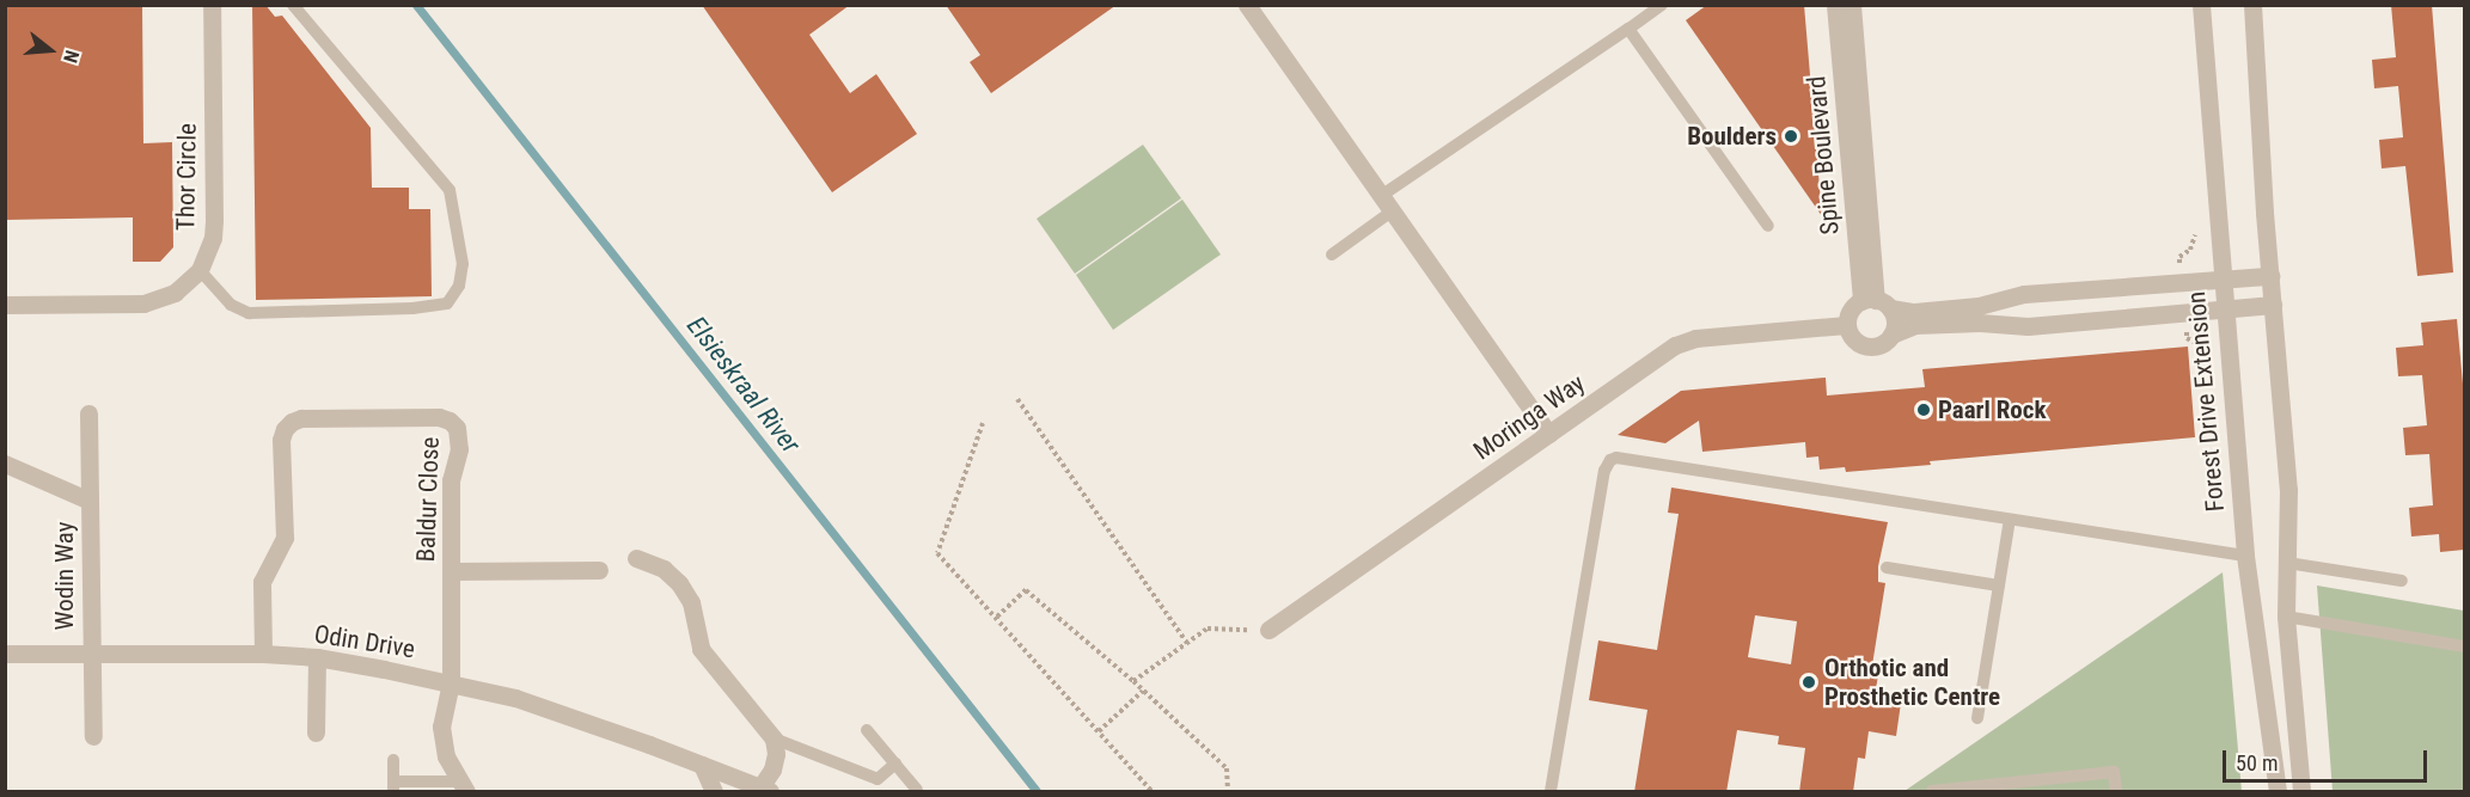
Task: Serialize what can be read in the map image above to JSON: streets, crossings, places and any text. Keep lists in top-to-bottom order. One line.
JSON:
{"streets":{"street":["Spine Boulevard","Thor Circle","Forest Drive Extension","Moringa Way","Baldur Close","Wodin Way","Odin Drive"]},"crossings":[["Spine Boulevard","Moringa Way"],["Baldur Close","Odin Drive"],["Wodin Way","Odin Drive"]],"water":["Elsieskraal River"],"places":["Boulders","Paarl Rock","Orthotic and Prosthetic Centre"],"scale_bar":"50 m","north":"right"}
